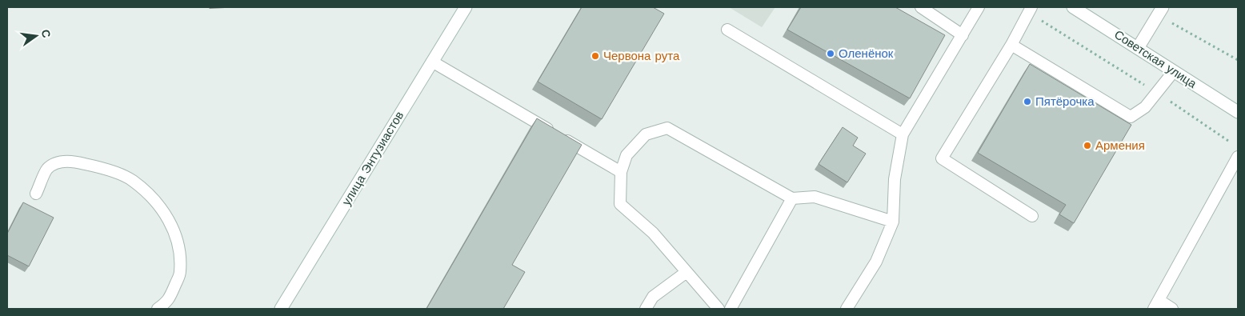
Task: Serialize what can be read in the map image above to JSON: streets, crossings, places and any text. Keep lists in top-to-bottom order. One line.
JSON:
{"streets":{"street":["Советская улица","улица Энтузиастов"]},"places":["Оленёнок","Червона рута","Пятёрочка","Армения"],"north":"right"}
